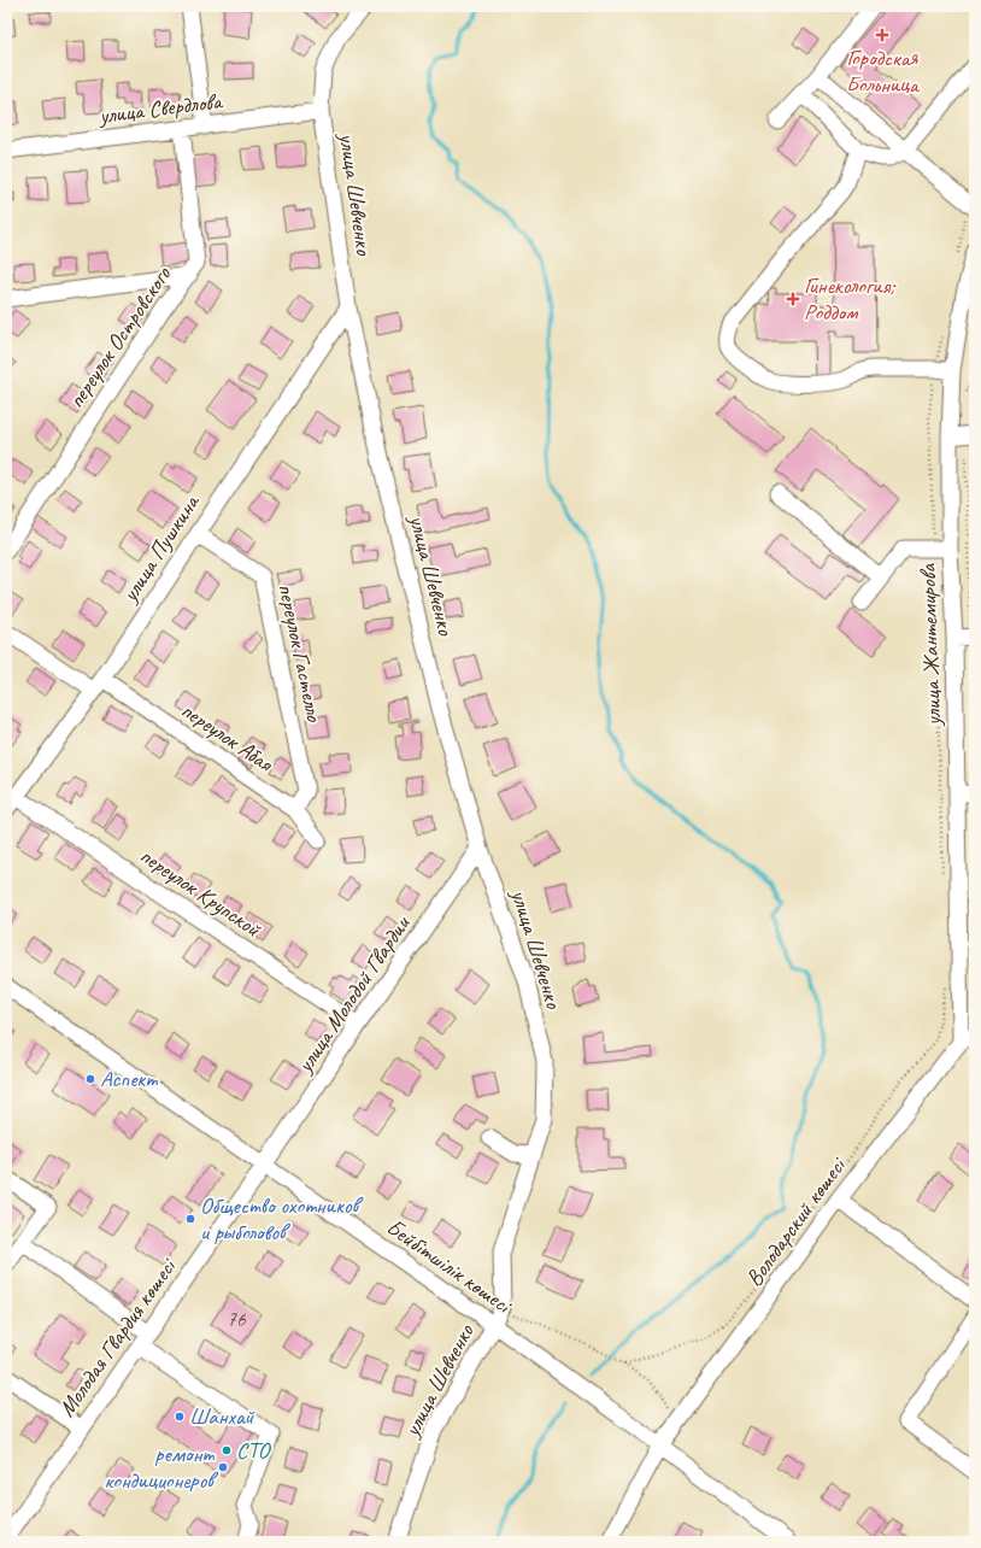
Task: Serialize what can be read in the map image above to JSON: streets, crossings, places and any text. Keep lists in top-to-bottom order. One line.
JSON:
{"streets":{"street":["улица Свердлова","улица Шевченко","переулок Островского","улица Пушкина","улица Жантемирова","переулок Гастелло","переулок Абая","переулок Крупской","улица Молодой Гвардии","Володарский көшесі","Бейбітшілік көшесі","Молодая Гвардия көшесі"]},"crossings":[["улица Свердлова","улица Шевченко"],["улица Свердлова","переулок Островского"],["улица Шевченко","улица Пушкина"],["улица Шевченко","улица Молодой Гвардии"],["улица Шевченко","Бейбітшілік көшесі"],["улица Пушкина","переулок Гастелло"],["улица Пушкина","переулок Абая"],["улица Пушкина","переулок Крупской"],["улица Жантемирова","Володарский көшесі"],["переулок Гастелло","переулок Абая"],["переулок Крупской","улица Молодой Гвардии"],["улица Молодой Гвардии","Бейбітшілік көшесі"],["улица Молодой Гвардии","Молодая Гвардия көшесі"],["Володарский көшесі","Бейбітшілік көшесі"],["Бейбітшілік көшесі","Молодая Гвардия көшесі"]],"places":{"health":["Городская Больница","Гинекология; Роддом"],"other":["Аспект","Общество охотников и рыболовов","Шанхай","СТО","ремонт кондиционеров"]},"house_numbers":["76"]}
